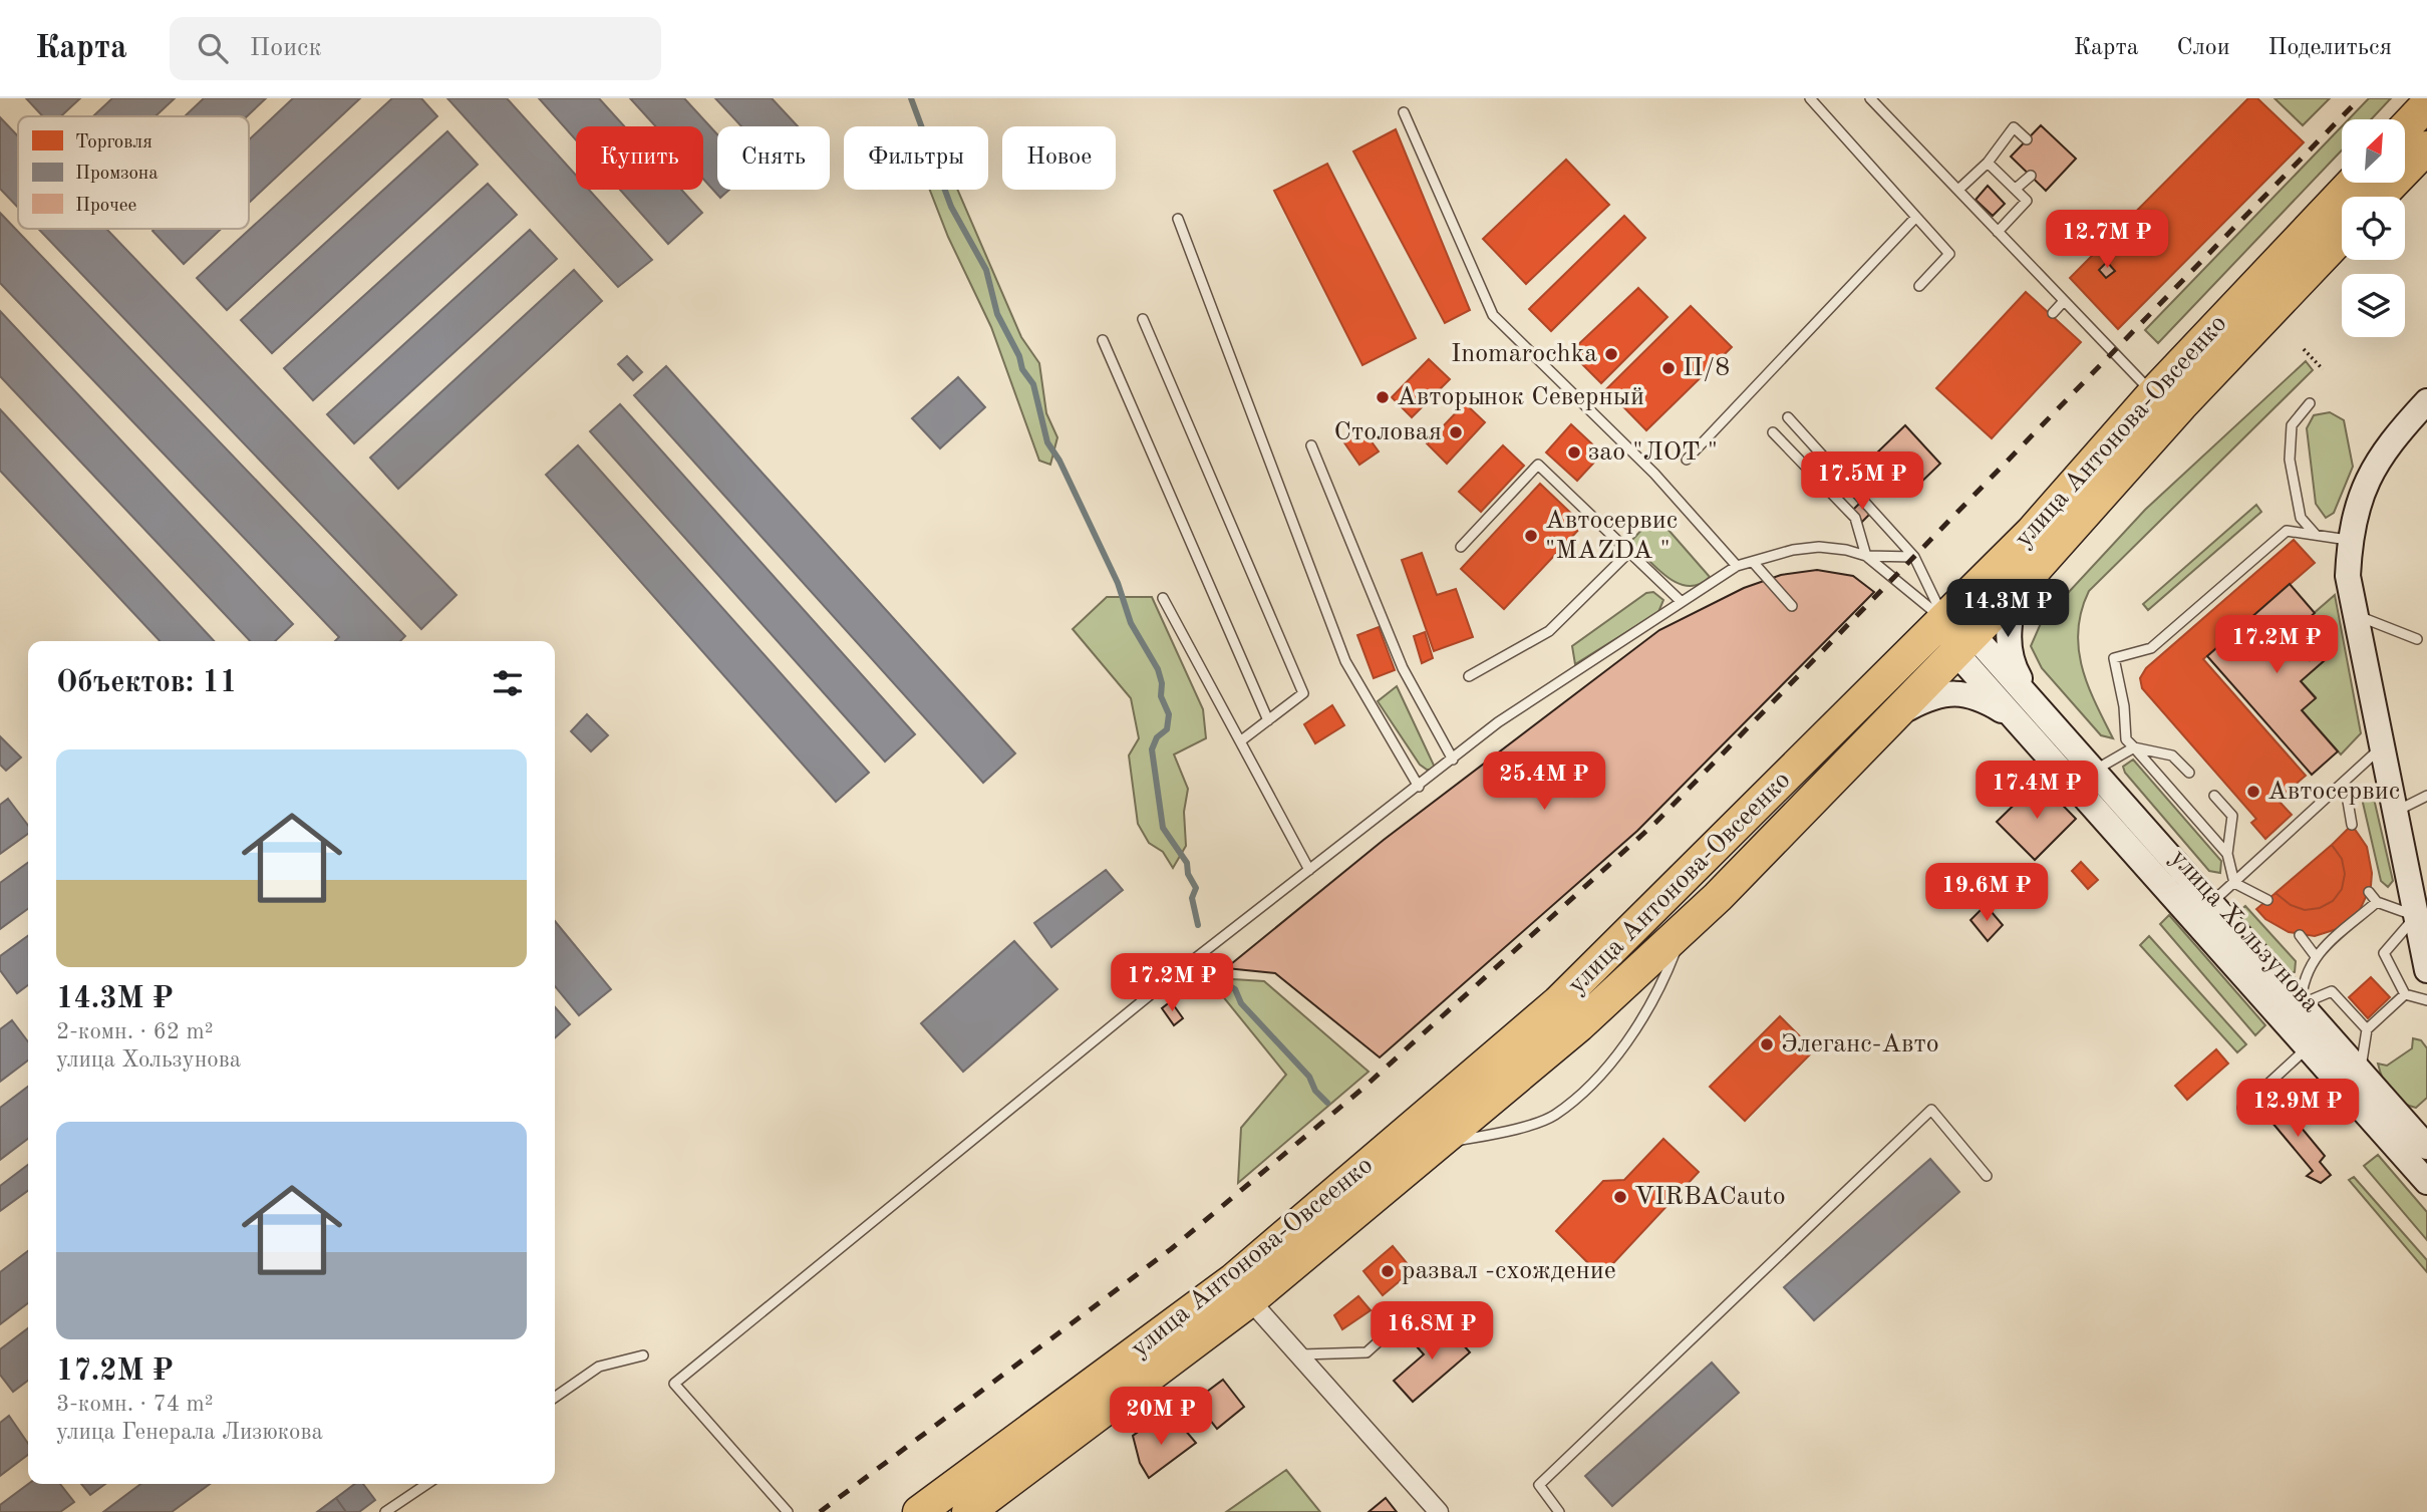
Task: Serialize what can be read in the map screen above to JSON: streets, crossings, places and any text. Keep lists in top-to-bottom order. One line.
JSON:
{"streets":{"highway":["улица Антонова-Овсеенко"],"main road":["улица Хользунова"]},"crossings":[["улица Антонова-Овсеенко","улица Хользунова"]],"places":["Inomarochka","П/8","Авторынок Северный","Столовая","зао \"ЛОТ \"","Автосервис \"MAZDA \"","Автосервис","Элеганс-Авто","VIRBACauto","развал -схождение"],"legend":["Торговля","Промзона","Прочее"],"north":"top right","page":{"header":"Карта","search":"Поиск","nav":["Карта","Слои","Поделиться"],"chip":["Купить","Снять","Фильтры","Новое"],"price":["12.7M ₽","17.5M ₽","14.3M ₽","17.2M ₽","25.4M ₽","17.4M ₽","19.6M ₽","17.2M ₽","12.9M ₽","16.8M ₽","20M ₽"],"heading":"Объектов: 11","list":[{"name":"14.3M ₽","note":"2-комн. · 62 m² · улица Хользунова"},{"name":"17.2M ₽","note":"3-комн. · 74 m² · улица Генерала Лизюкова"}]}}
